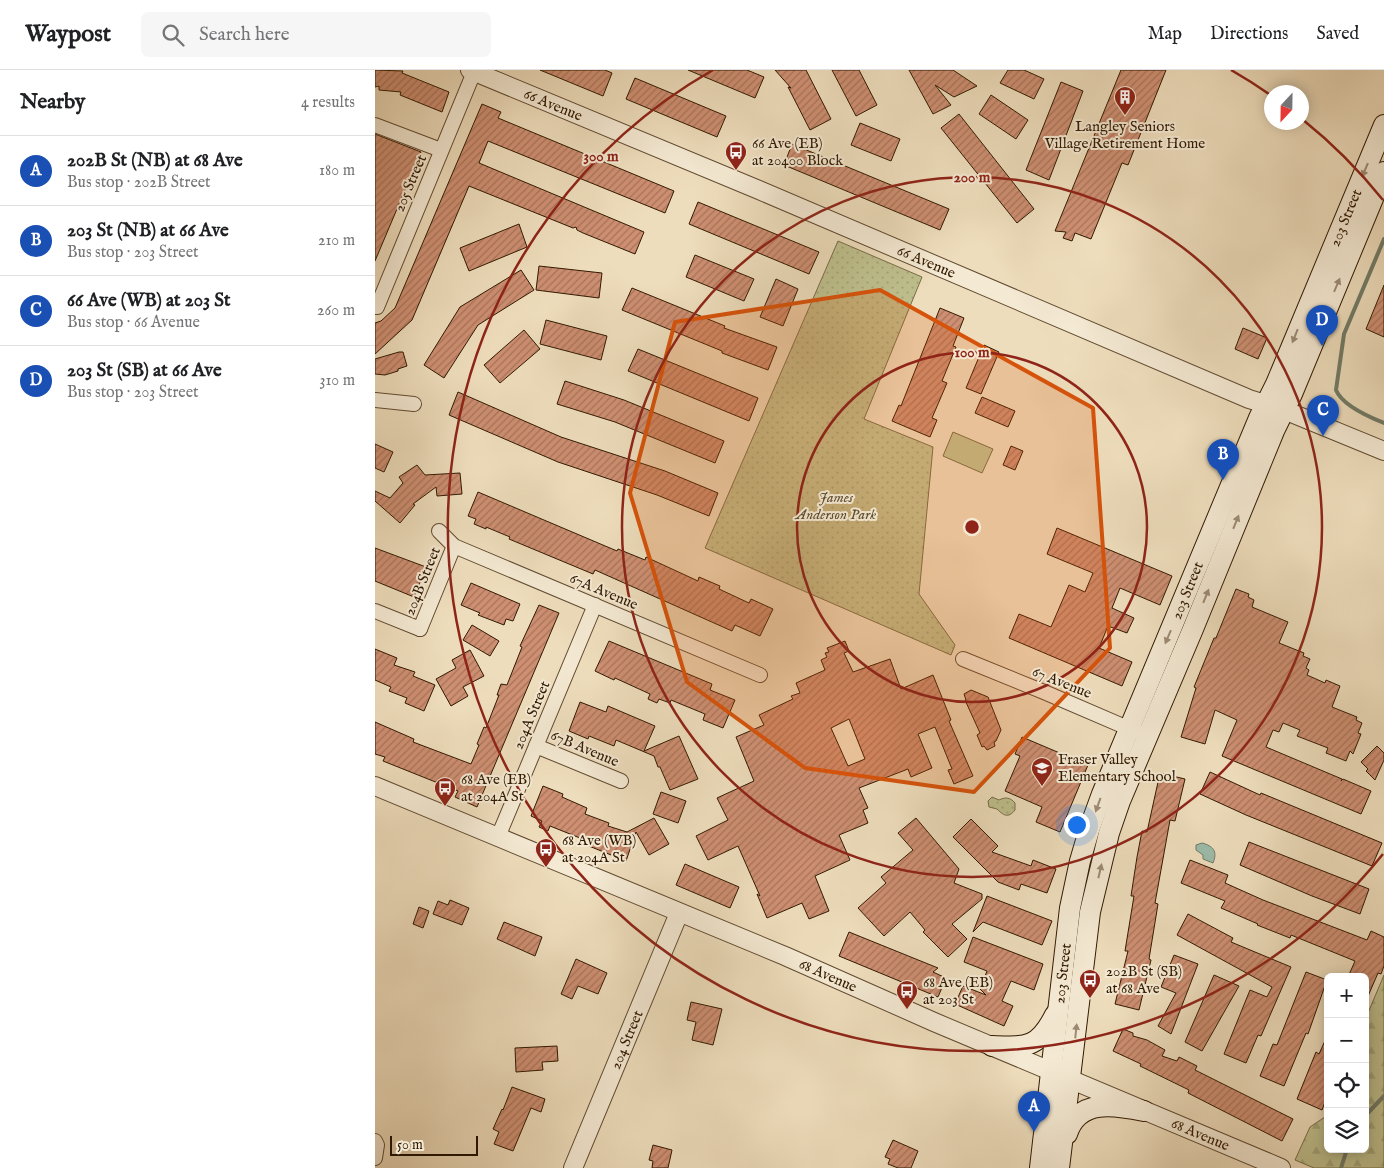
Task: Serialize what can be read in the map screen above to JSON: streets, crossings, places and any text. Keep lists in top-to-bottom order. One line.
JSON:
{"streets":{"main road":["203 Street"],"street":["66 Avenue","205 Street","204B Street","67A Avenue","67 Avenue","204A Street","67B Avenue","68 Avenue","204 Street"]},"crossings":[["66 Avenue","205 Street"],["66 Avenue","203 Street"],["203 Street","67 Avenue"],["203 Street","68 Avenue"],["204B Street","67A Avenue"],["67A Avenue","204A Street"],["204A Street","67B Avenue"],["204A Street","68 Avenue"],["68 Avenue","204 Street"]],"parks":["James Anderson Park"],"places":{"building":["Langley Seniors Village Retirement Home"],"bus stop":["66 Ave (EB) at 20400 Block","68 Ave (EB) at 204A St","68 Ave (WB) at 204A St","202B St (SB) at 68 Ave","68 Ave (EB) at 203 St"],"school or university":["Fraser Valley Elementary School"]},"scale_bar":"50 m","north":"bottom","page":{"header":"Waypost","search":"Search here","nav":["Map","Directions","Saved"],"heading":["Nearby","4 results"],"list":[{"mark":"A","name":"202B St (NB) at 68 Ave","note":"Bus stop · 202B Street","value":"180 m"},{"mark":"B","name":"203 St (NB) at 66 Ave","note":"Bus stop · 203 Street","value":"210 m"},{"mark":"C","name":"66 Ave (WB) at 203 St","note":"Bus stop · 66 Avenue","value":"260 m"},{"mark":"D","name":"203 St (SB) at 66 Ave","note":"Bus stop · 203 Street","value":"310 m"}],"pins":["D","C","B","A"],"map_buttons":["+","−"],"scale":"50 m"},"rings":["300 m","200 m","100 m"]}
